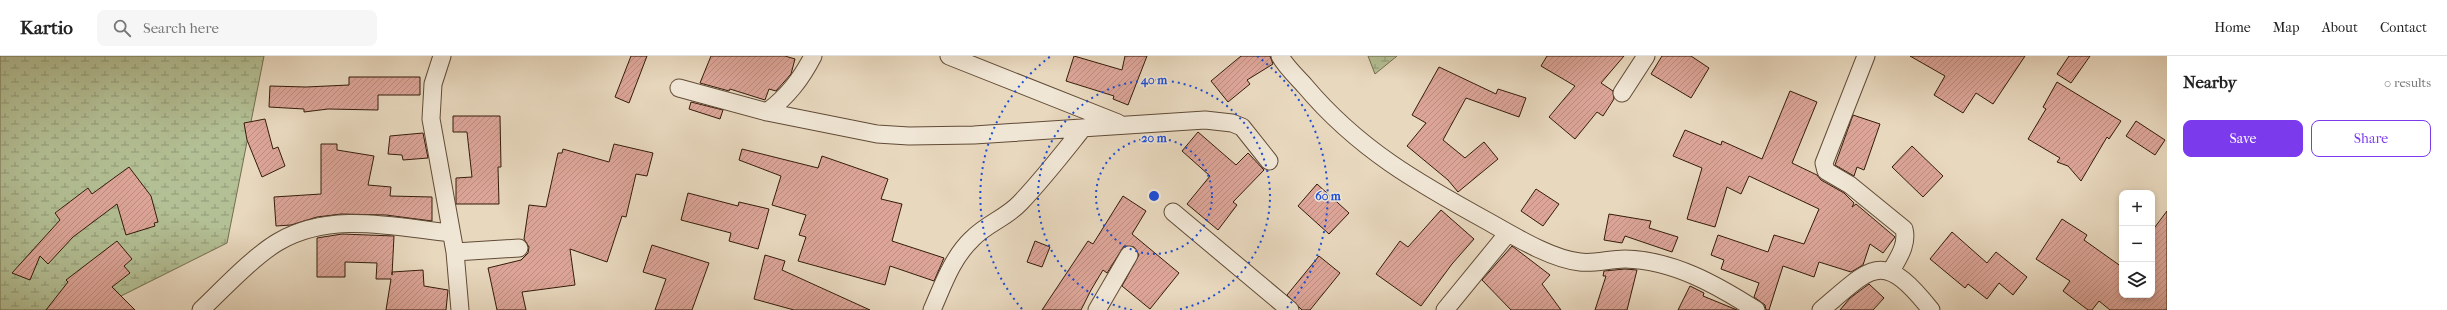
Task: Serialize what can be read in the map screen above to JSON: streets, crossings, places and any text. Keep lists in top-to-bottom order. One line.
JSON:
{"page":{"header":"Kartio","search":"Search here","nav":["Home","Map","About","Contact"],"heading":["Nearby","0 results"],"buttons":["Save","Share"],"map_buttons":["+","−"]},"rings":["40 m","20 m","60 m"]}
